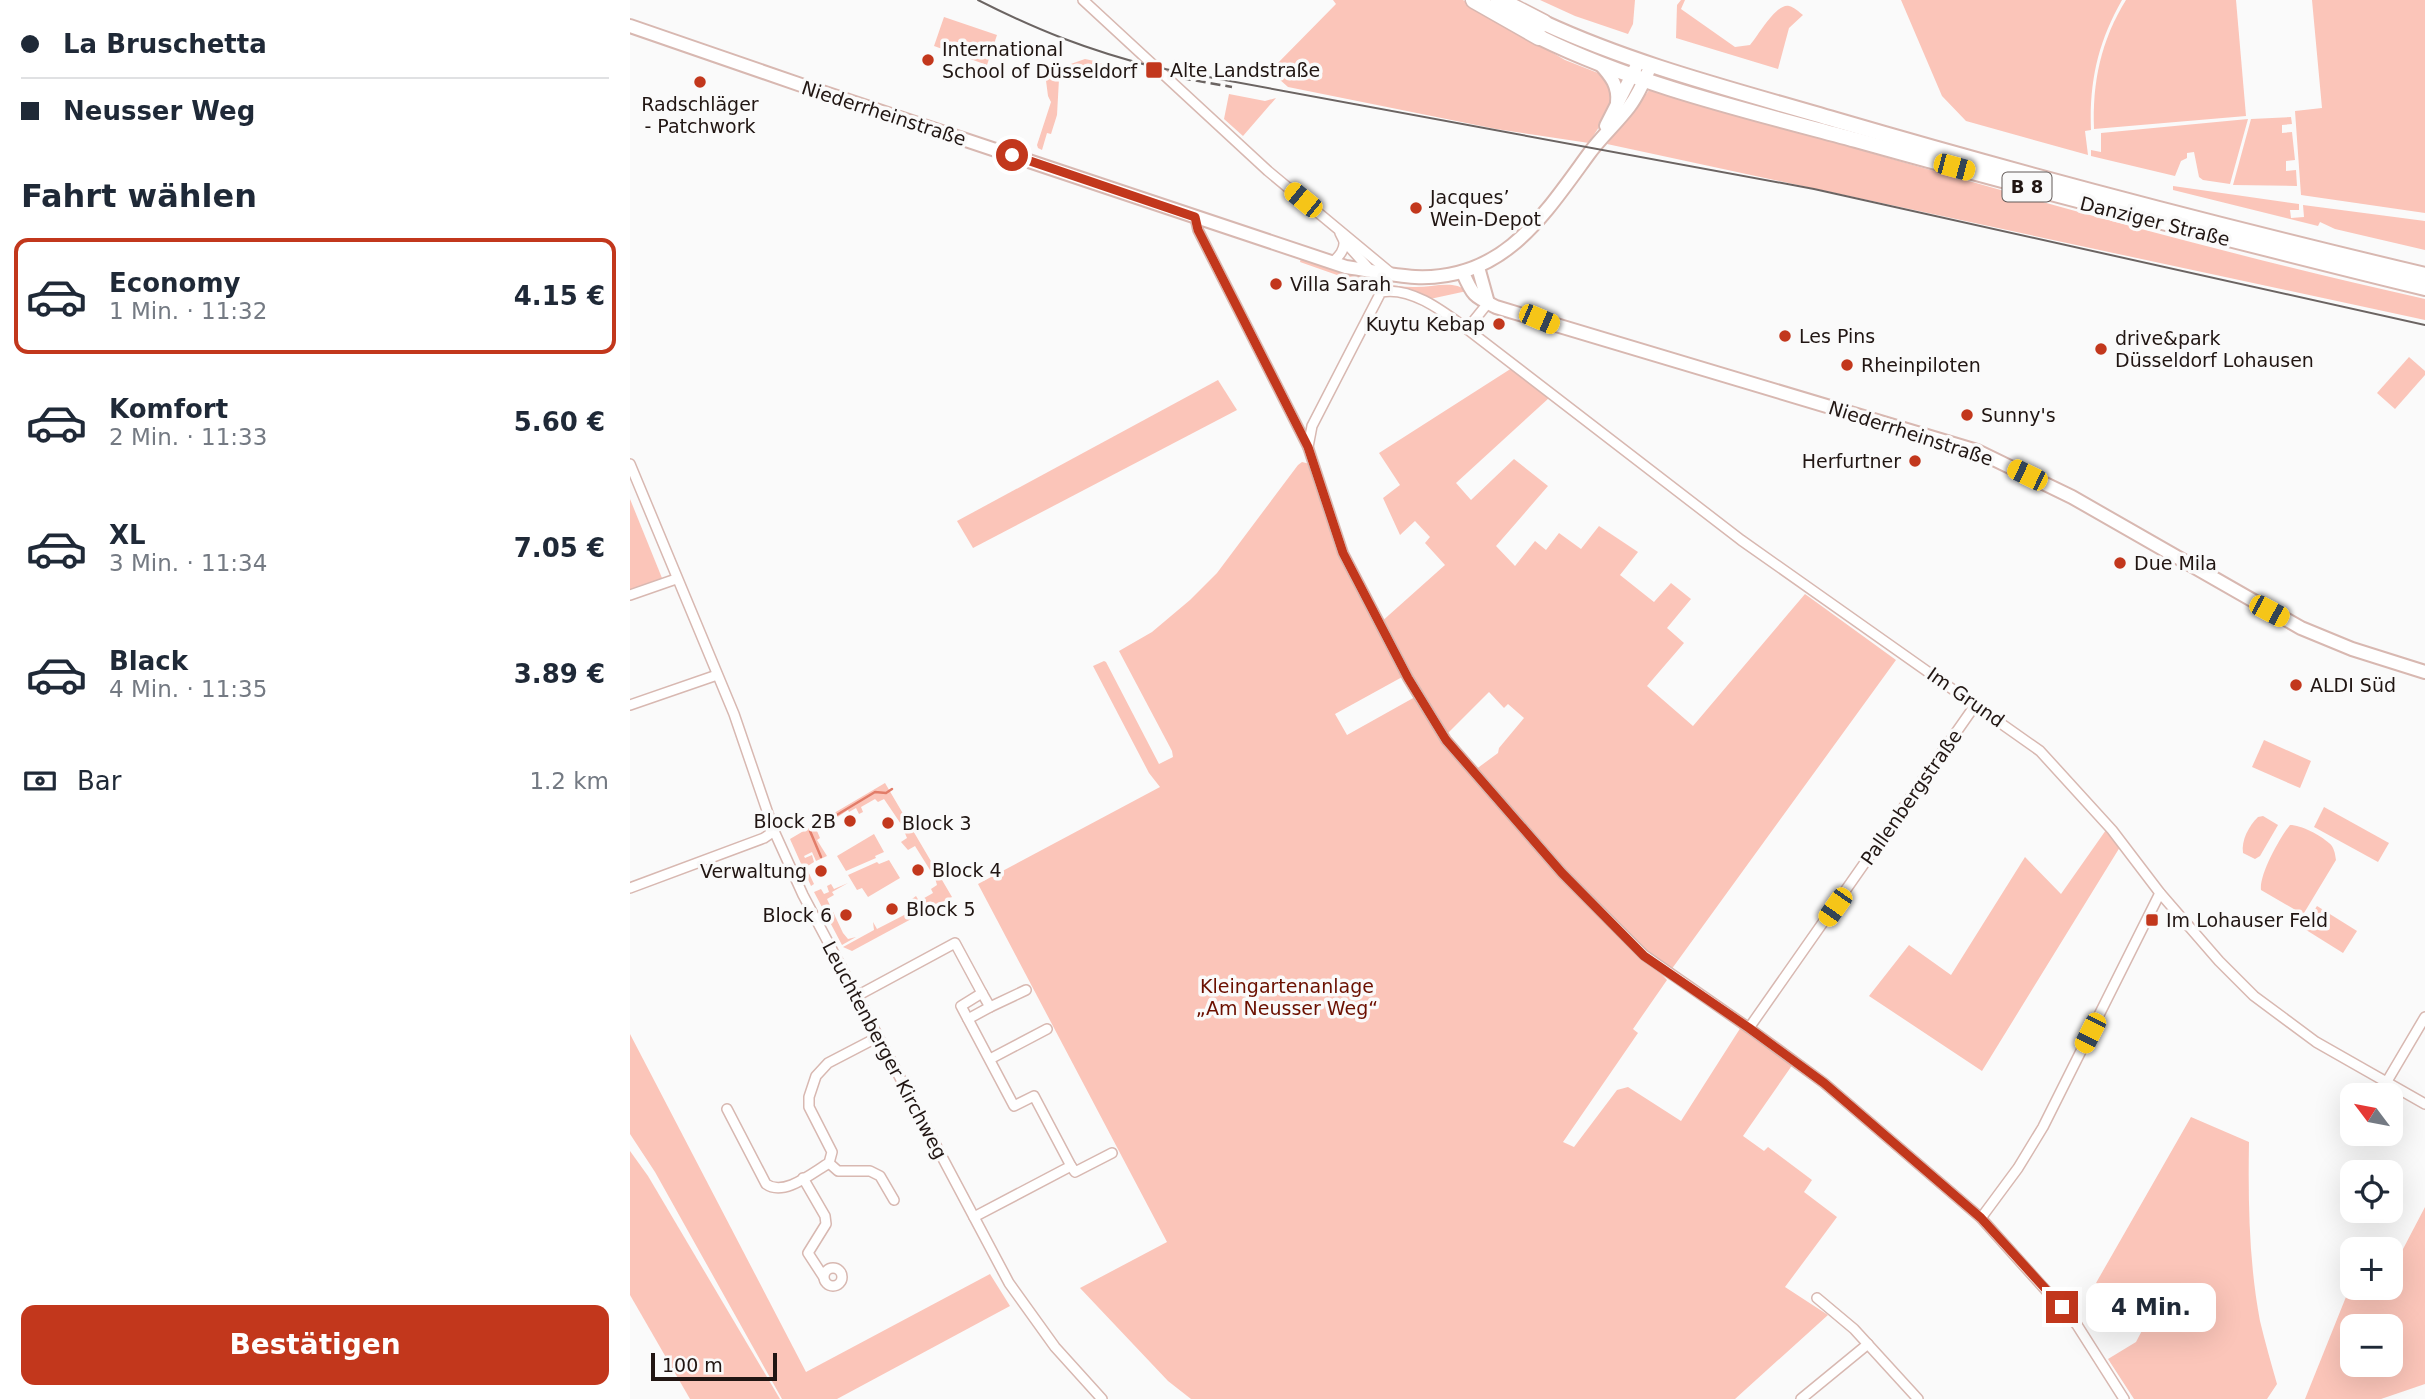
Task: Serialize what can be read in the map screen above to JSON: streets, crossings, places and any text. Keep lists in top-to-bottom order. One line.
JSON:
{"streets":{"highway":["B 8","Danziger Straße"],"main road":["Niederrheinstraße"],"street":["Im Grund","Pallenbergstraße","Leuchtenberger Kirchweg"]},"crossings":[["Im Grund","Pallenbergstraße"]],"parks":["Kleingartenanlage „Am Neusser Weg“"],"places":{"other":["International School of Düsseldorf","Radschläger - Patchwork","Jacques’ Wein-Depot","Villa Sarah","Kuytu Kebap","Les Pins","drive&park Düsseldorf Lohausen","Rheinpiloten","Sunny's","Herfurtner","Due Mila","ALDI Süd","Block 2B","Block 3","Block 4","Verwaltung","Block 5","Block 6"],"transit":["Alte Landstraße","Im Lohauser Feld"]},"scale_bar":"100 m","north":"top left","page":{"banner":["La Bruschetta","Neusser Weg"],"heading":"Fahrt wählen","list":[{"name":"Economy","note":"1 Min. · 11:32","value":"4.15 €"},{"name":"Komfort","note":"2 Min. · 11:33","value":"5.60 €"},{"name":"XL","note":"3 Min. · 11:34","value":"7.05 €"},{"name":"Black","note":"4 Min. · 11:35","value":"3.89 €"}],"pay":["Bar","1.2 km"],"map_buttons":["+","−"],"bubble":"4 Min.","buttons":"Bestätigen","scale":"100 m"}}
